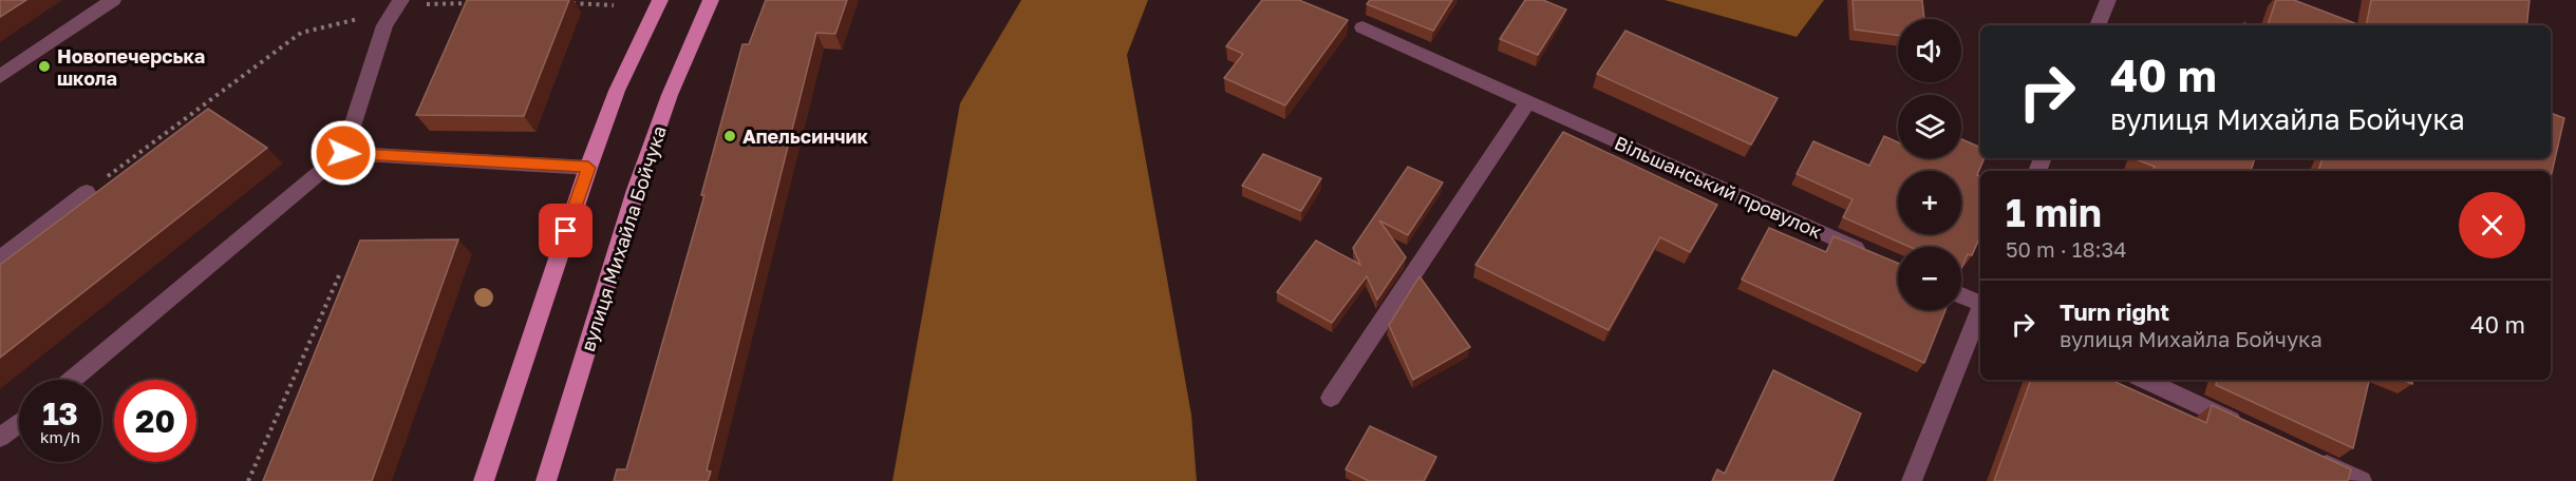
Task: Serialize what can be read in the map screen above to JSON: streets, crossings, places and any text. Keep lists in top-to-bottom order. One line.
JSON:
{"streets":{"main road":["вулиця Михайла Бойчука"],"street":["Вільшанський провулок"]},"places":["Новопечерська школа","Апельсинчик"],"page":{"map_buttons":["+","−"],"turn":["40 m","вулиця Михайла Бойчука"],"heading":["1 min","50 m · 18:34"],"list":[{"name":"Turn right","note":"вулиця Михайла Бойчука","value":"40 m"}],"speed":"13 km/h","limit":"20"}}
